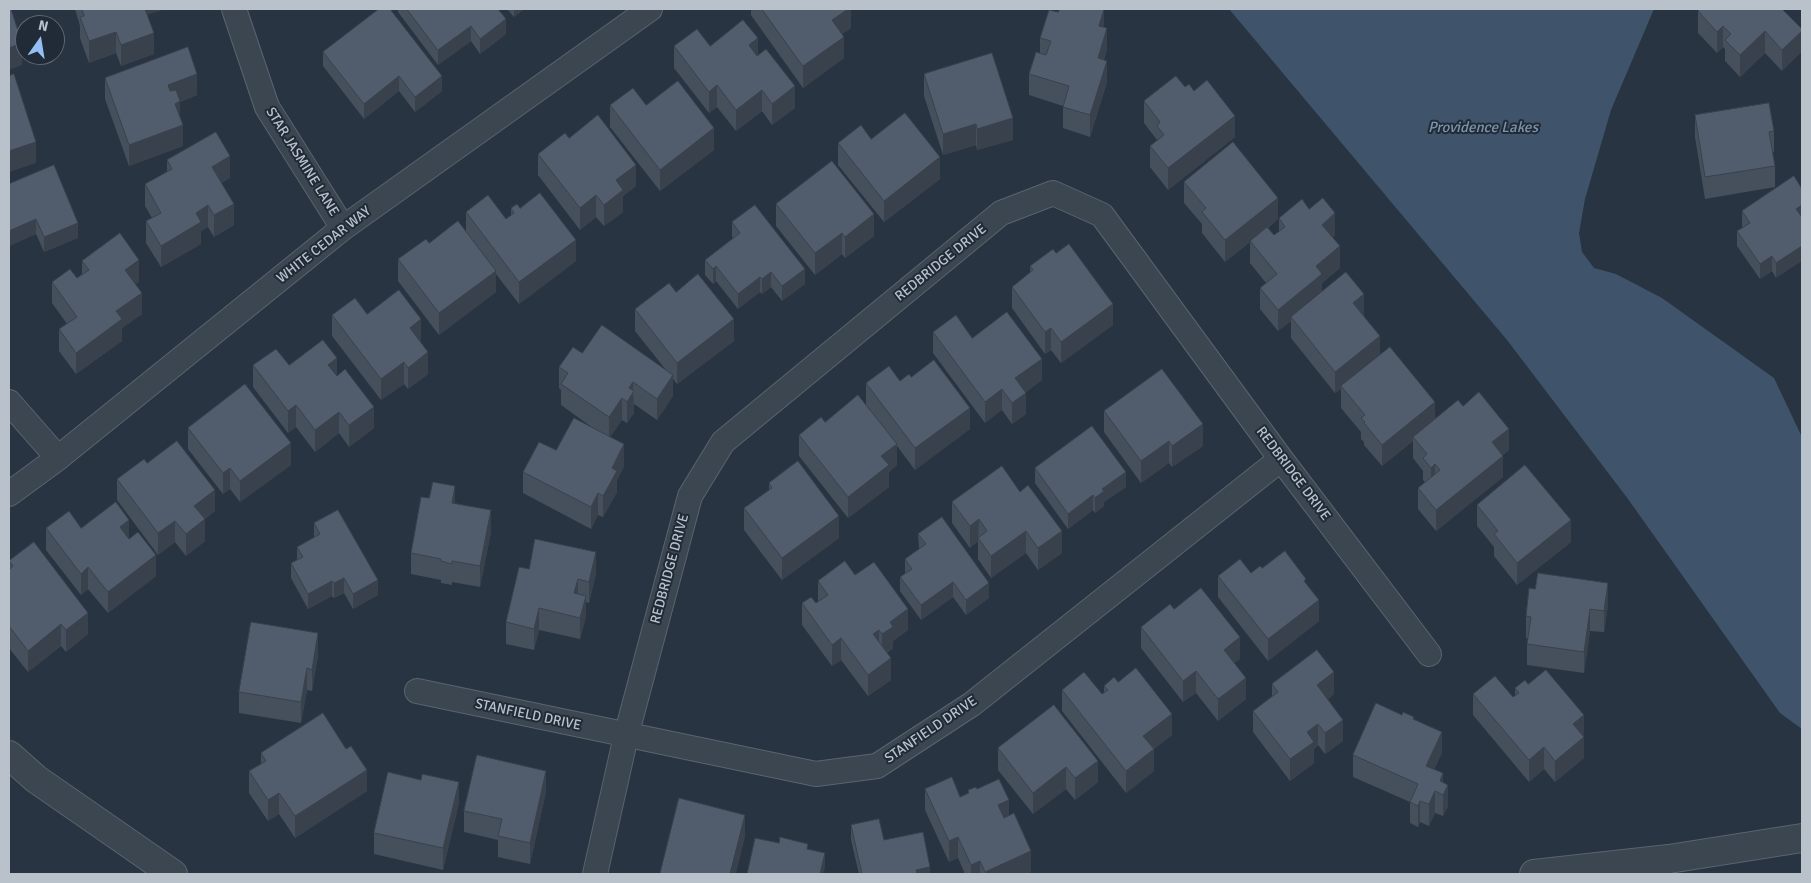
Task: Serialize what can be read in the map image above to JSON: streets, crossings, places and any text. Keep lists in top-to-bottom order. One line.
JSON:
{"streets":{"street":["STAR JASMINE LANE","WHITE CEDAR WAY","REDBRIDGE DRIVE","STANFIELD DRIVE"]},"crossings":[["STAR JASMINE LANE","WHITE CEDAR WAY"],["REDBRIDGE DRIVE","STANFIELD DRIVE"]],"water":["Providence Lakes"],"north":"top"}
